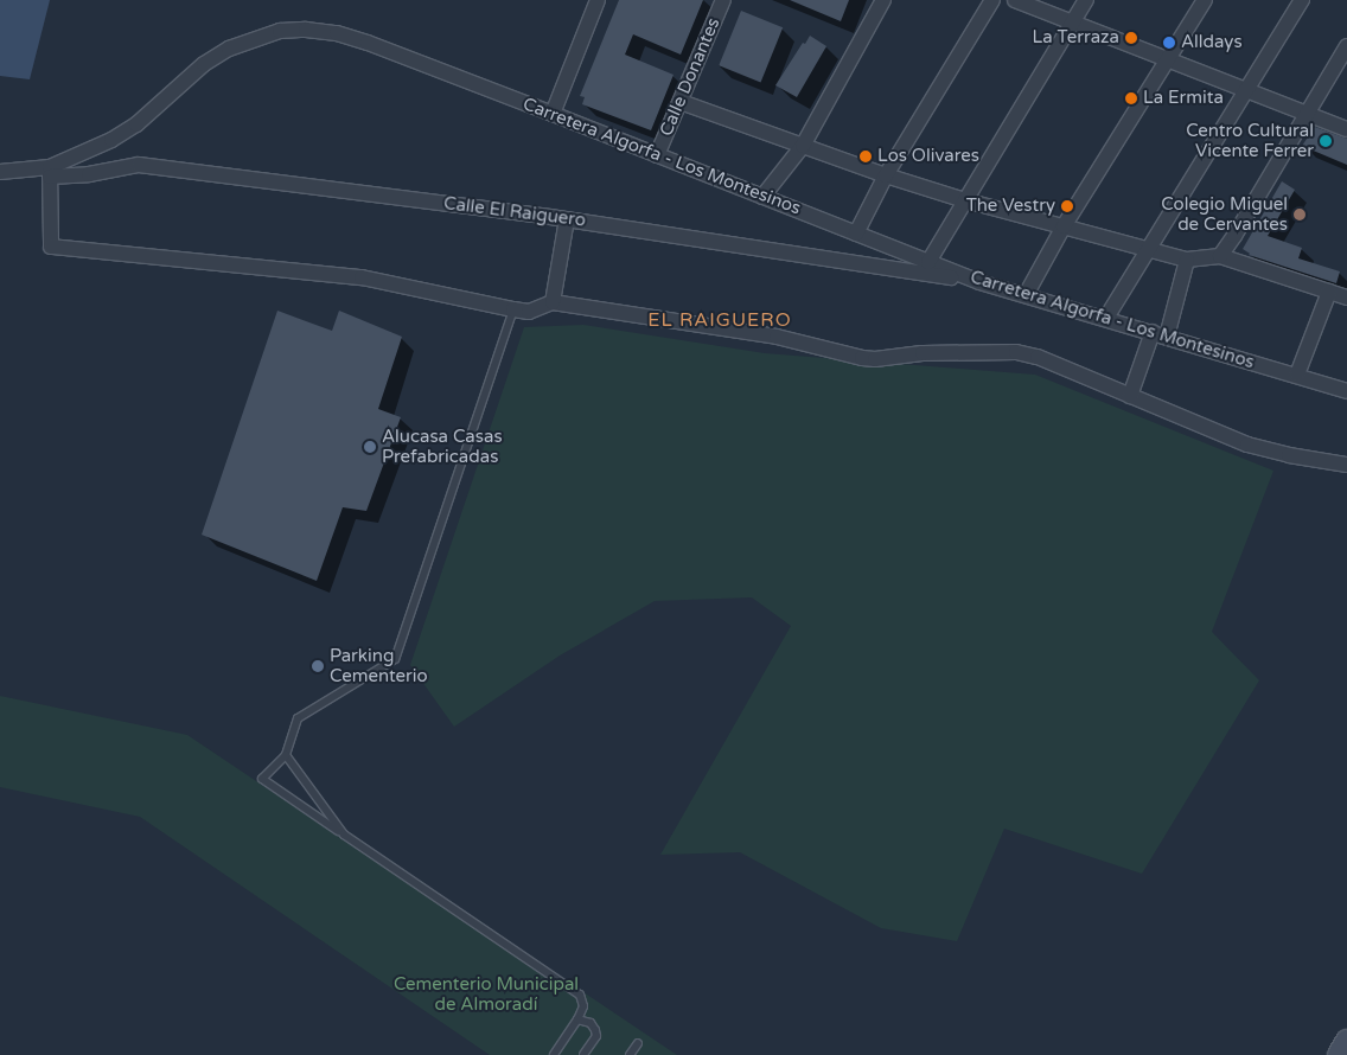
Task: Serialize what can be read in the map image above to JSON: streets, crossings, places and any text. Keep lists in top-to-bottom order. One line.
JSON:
{"streets":{"street":["Calle Donantes","Carretera Algorfa - Los Montesinos","Calle El Raiguero"]},"crossings":[["Calle Donantes","Carretera Algorfa - Los Montesinos"],["Carretera Algorfa - Los Montesinos","Calle El Raiguero"]],"districts":["EL RAIGUERO"],"parks":["Cementerio Municipal de Almoradí"],"places":["La Terraza","Alldays","La Ermita","Centro Cultural Vicente Ferrer","Los Olivares","The Vestry","Colegio Miguel de Cervantes","Alucasa Casas Prefabricadas","Parking Cementerio"]}
